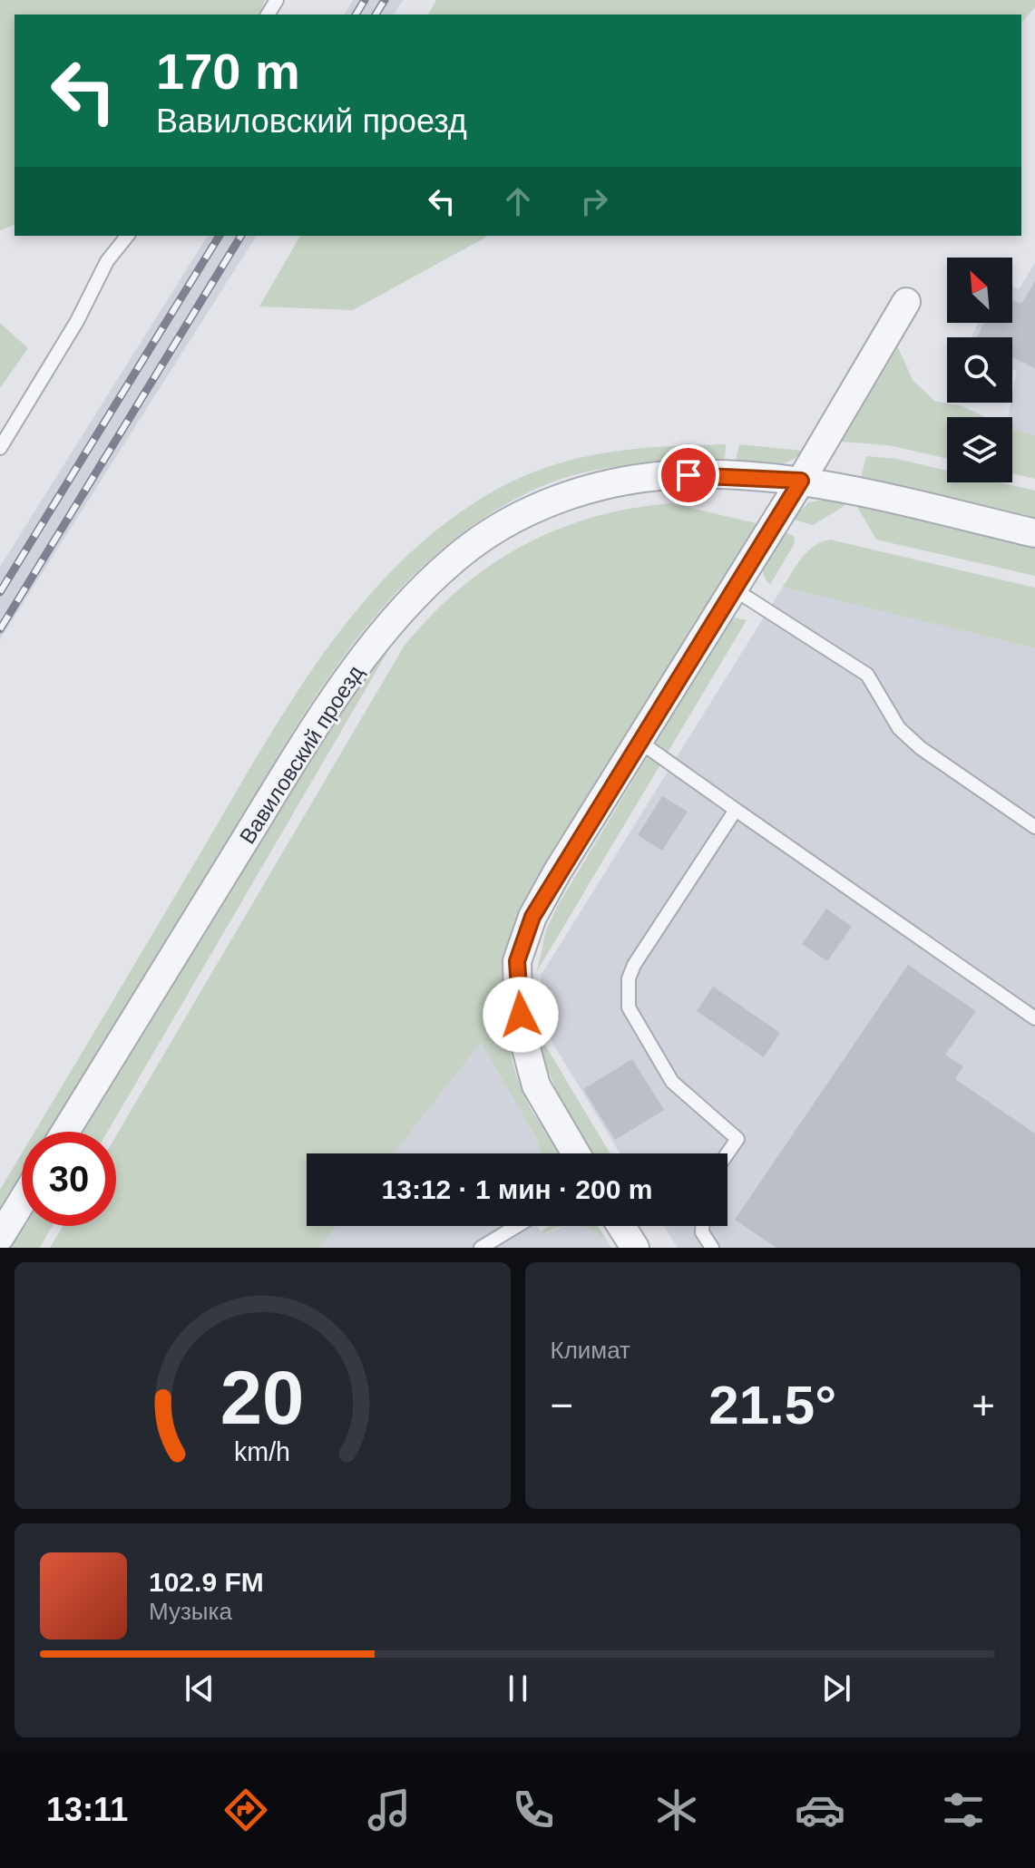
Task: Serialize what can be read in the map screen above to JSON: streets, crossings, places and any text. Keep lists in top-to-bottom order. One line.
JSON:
{"streets":{"street":["Вавиловский проезд"]},"north":"top left","page":{"turn":["170 m","Вавиловский проезд"],"limit":"30","trip":"13:12 · 1 мин · 200 m","tile":"Климат","heat":["−","21.5°","+"],"song":["102.9 FM","Музыка"],"tabs":"13:11","gauge":["20","km/h"]}}
